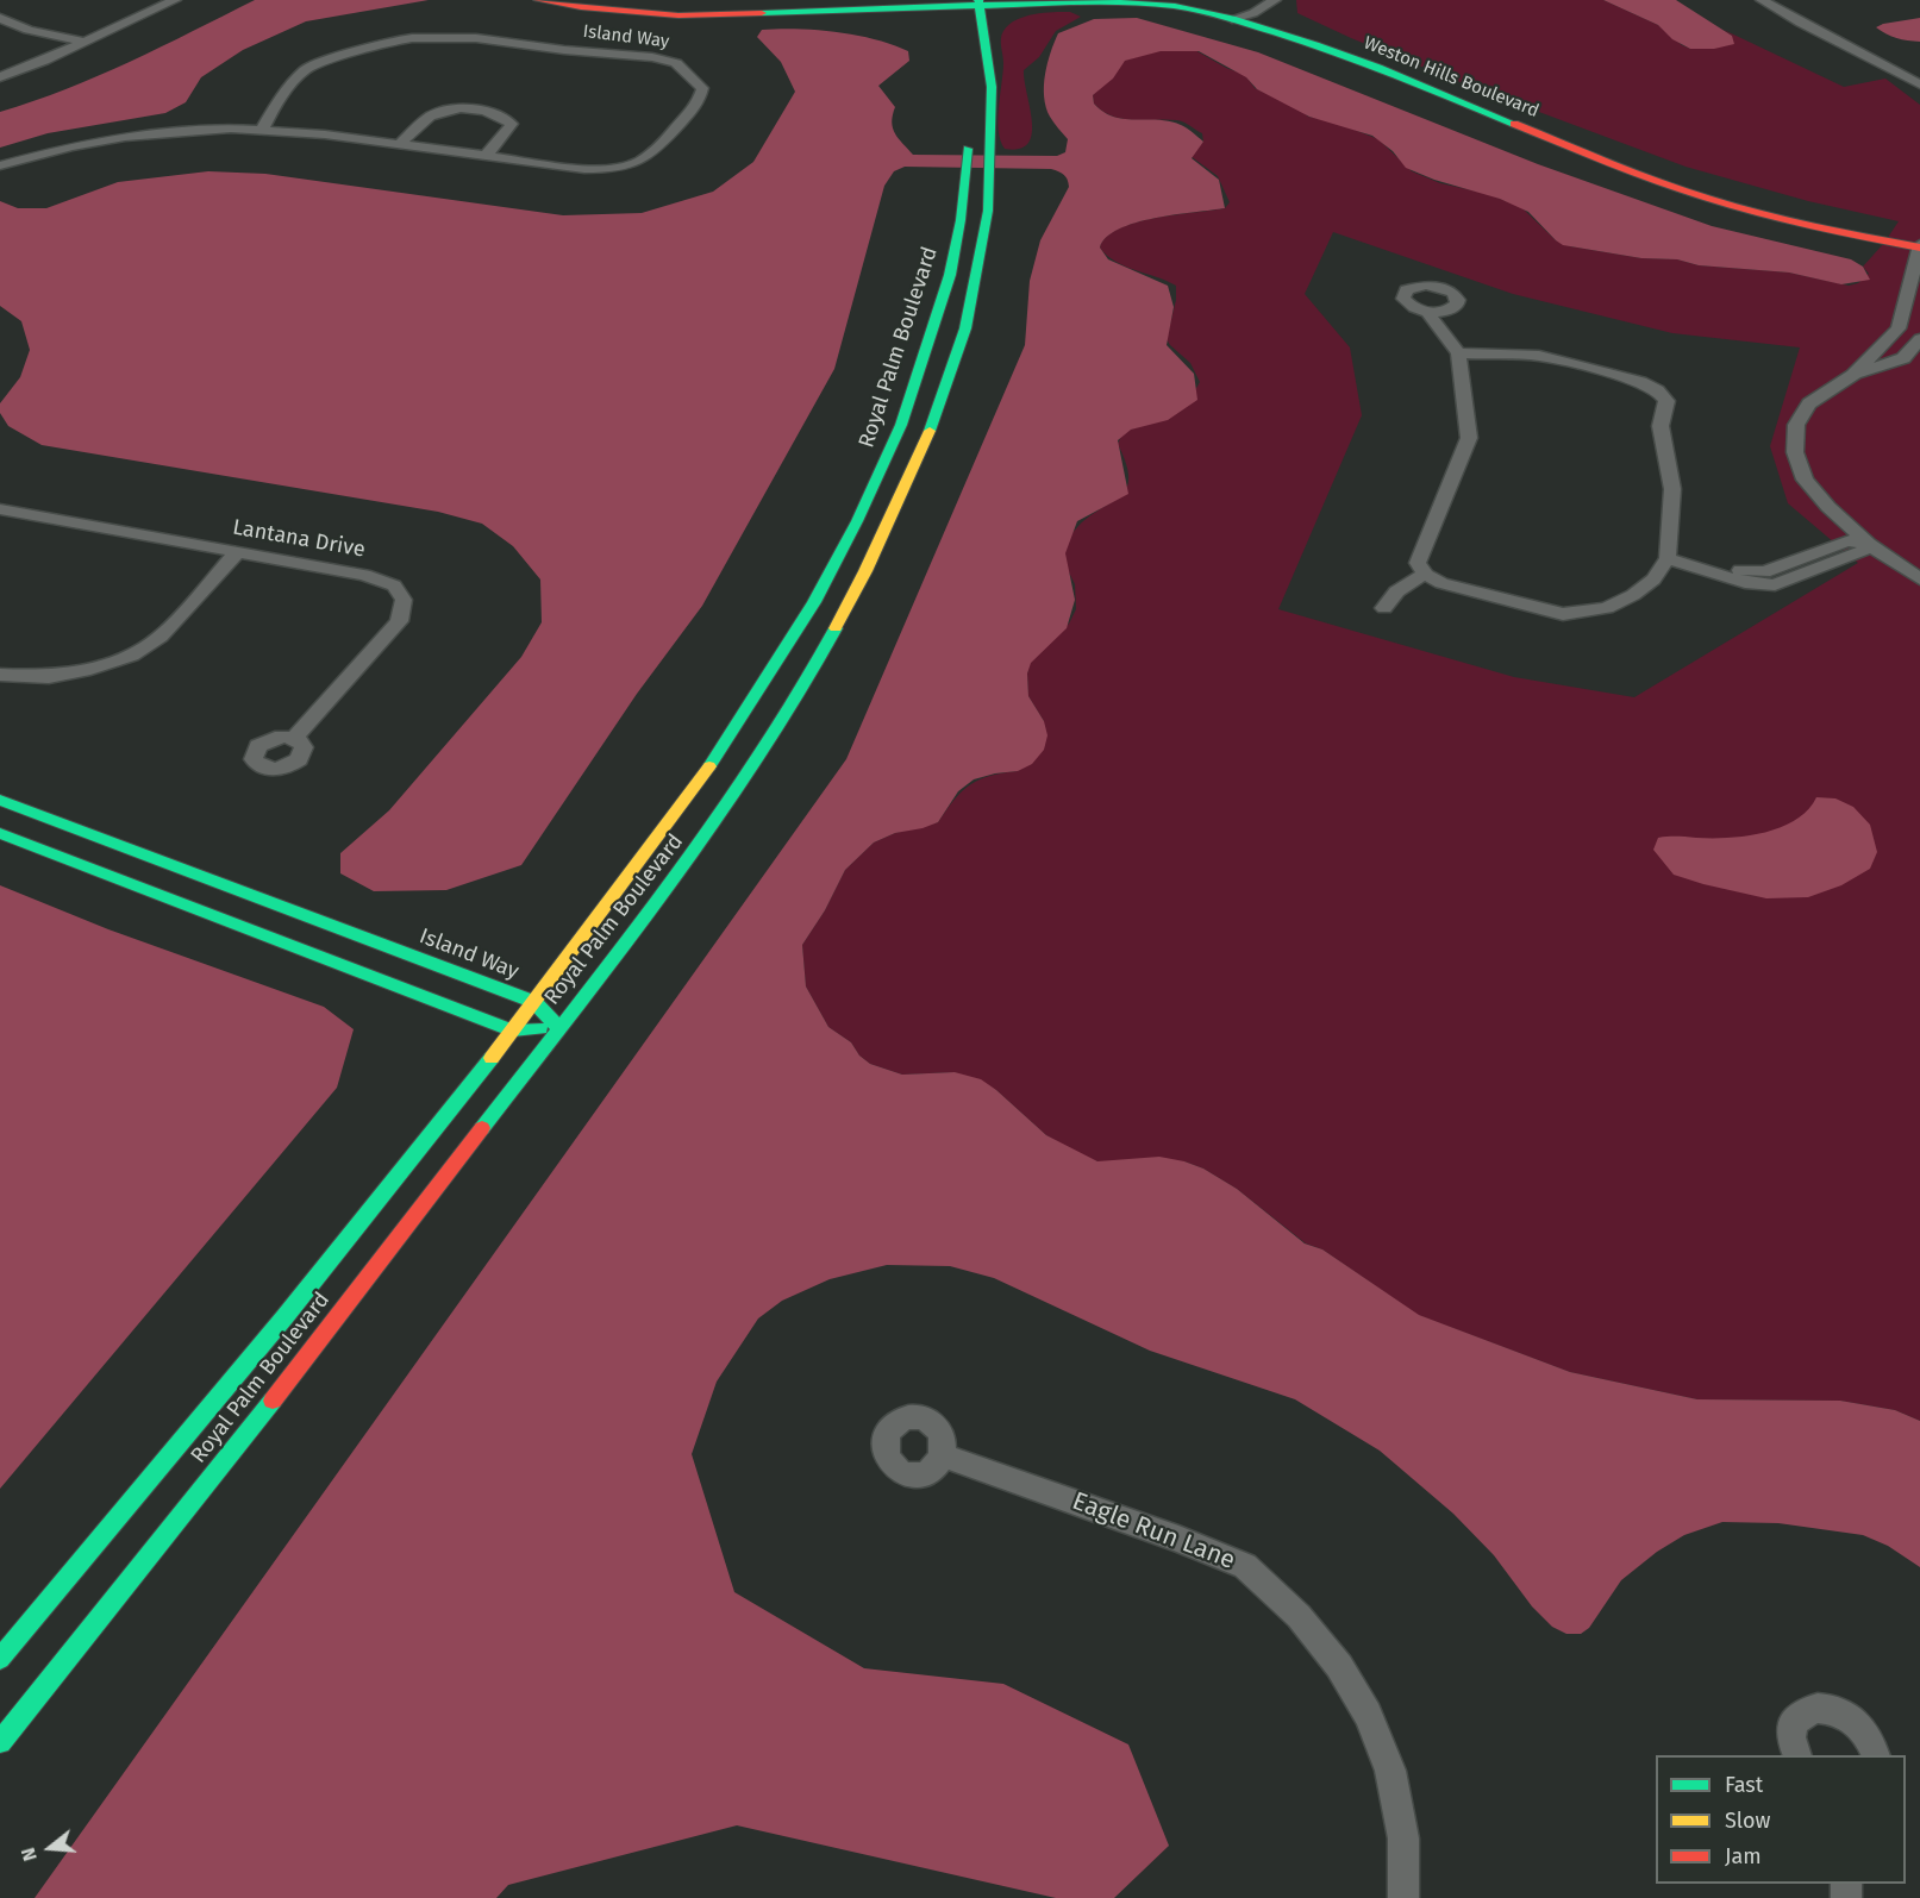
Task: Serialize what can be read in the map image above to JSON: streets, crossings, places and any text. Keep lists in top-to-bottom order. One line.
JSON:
{"streets":{"main road":["Island Way","Weston Hills Boulevard","Royal Palm Boulevard"],"street":["Lantana Drive","Eagle Run Lane"]},"crossings":[["Island Way","Royal Palm Boulevard"],["Weston Hills Boulevard","Royal Palm Boulevard"]],"legend":["Fast","Slow","Jam"],"north":"left"}
